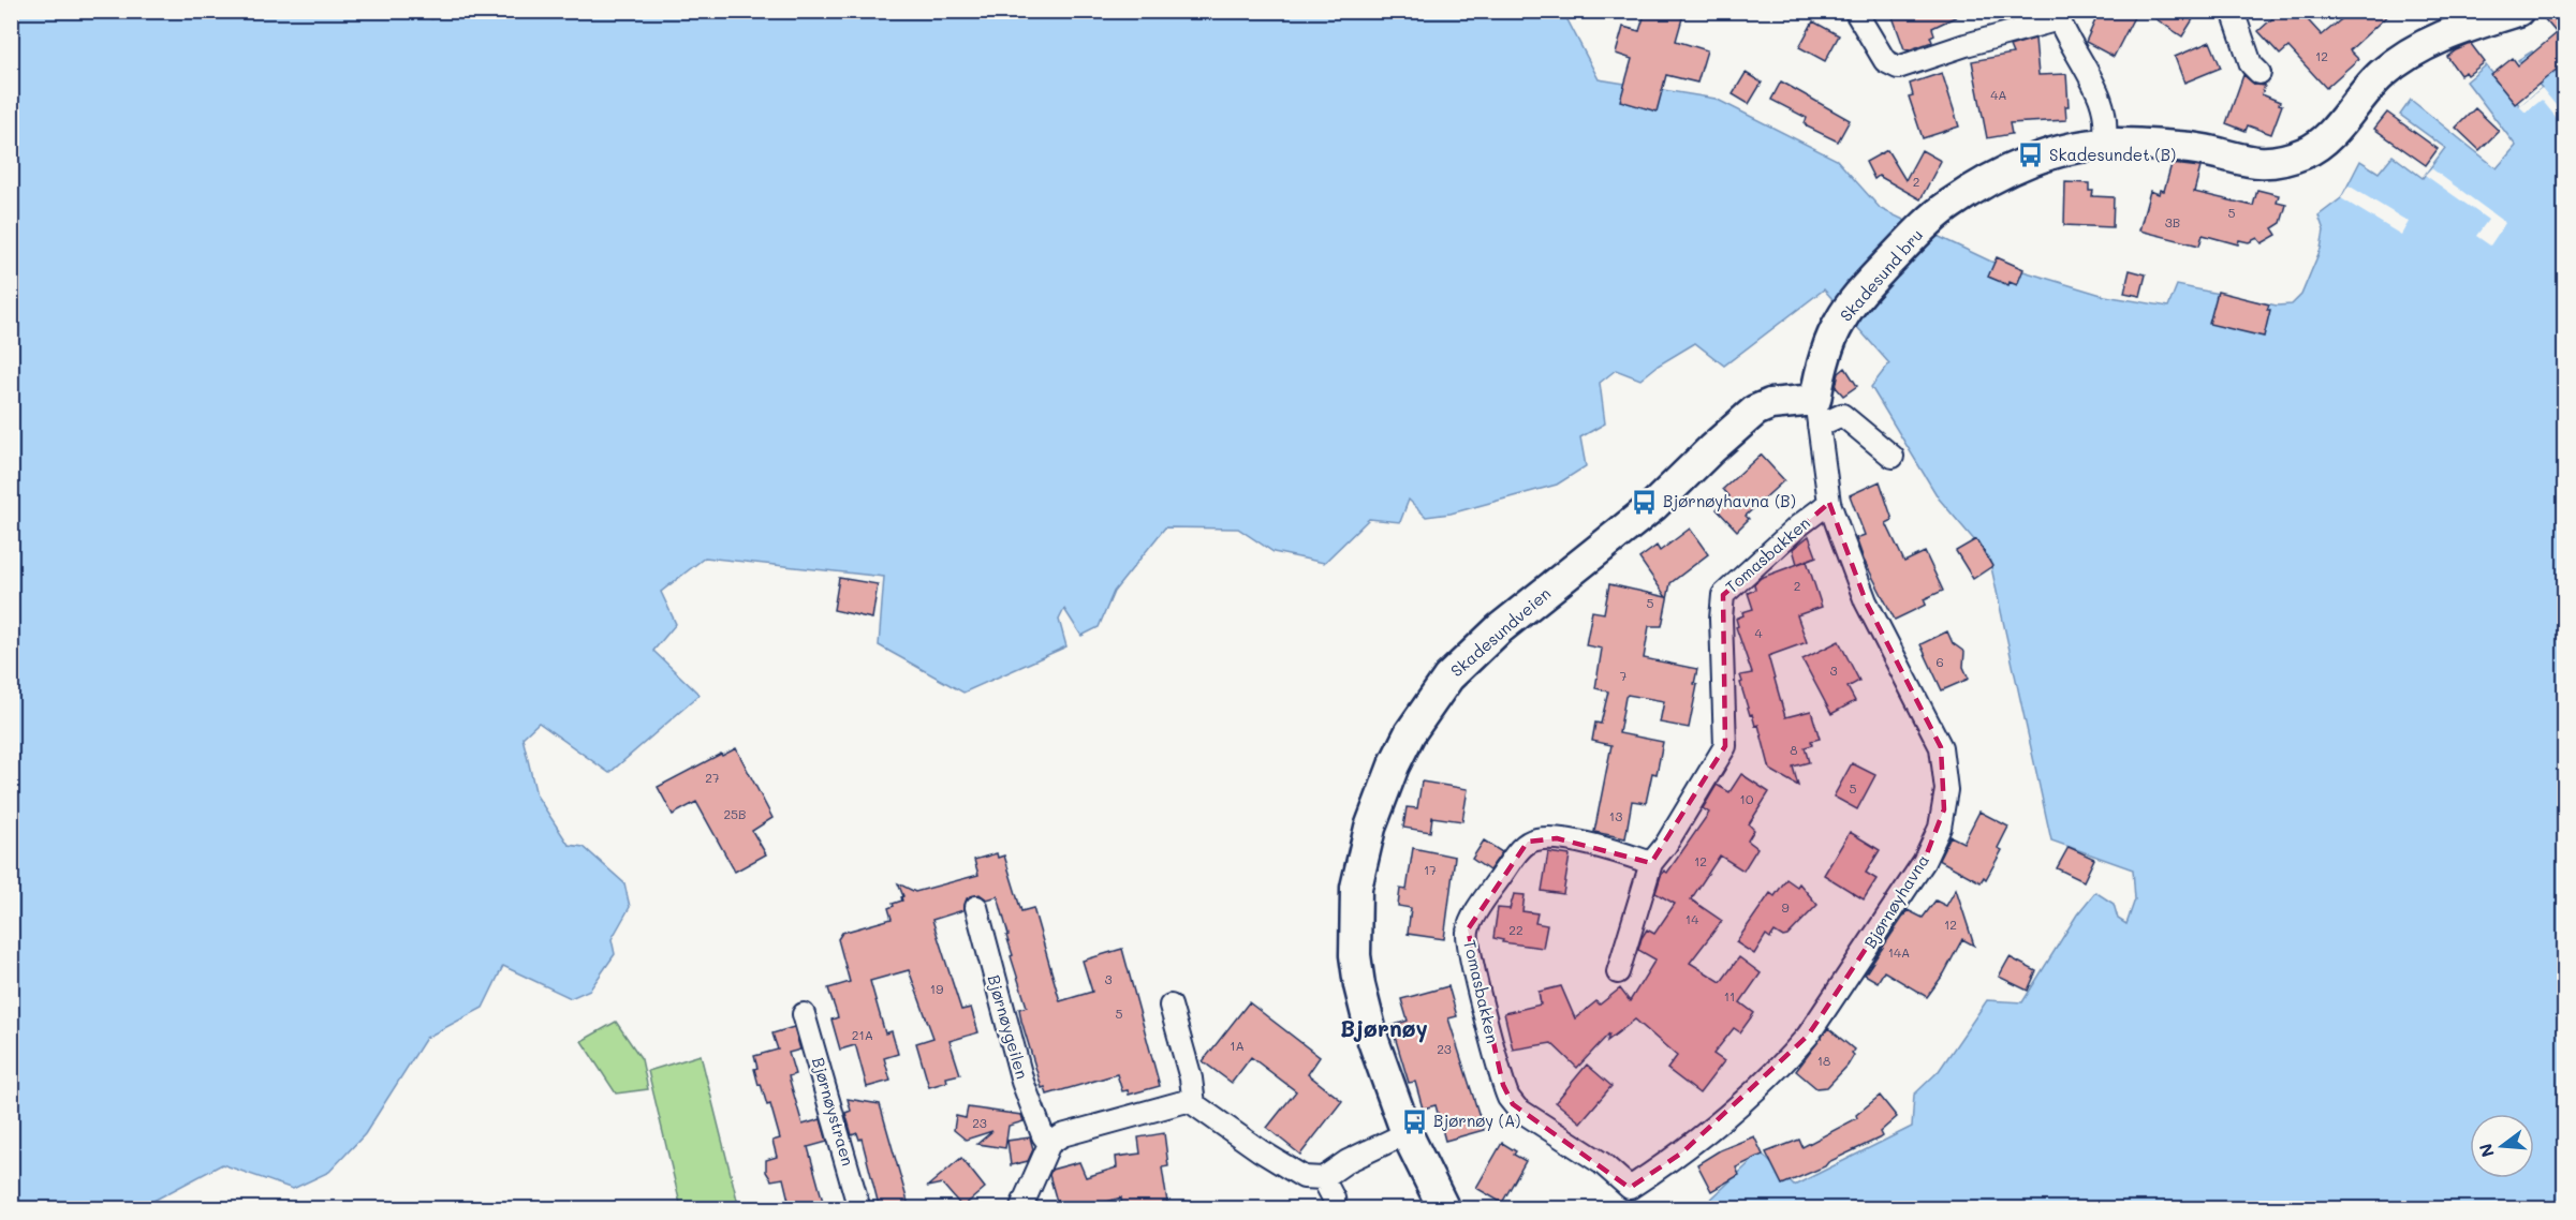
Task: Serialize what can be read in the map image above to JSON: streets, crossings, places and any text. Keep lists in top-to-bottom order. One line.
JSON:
{"streets":{"street":["Skadesund bru","Tomasbakken","Skadesundveien","Bjørnøyhavna","Bjørnøygeilen","Bjørnøystraen"]},"crossings":[["Skadesund bru","Skadesundveien"],["Skadesund bru","Bjørnøyhavna"],["Tomasbakken","Bjørnøyhavna"],["Skadesundveien","Bjørnøyhavna"]],"districts":["Bjørnøy"],"places":{"bus stop":["Skadesundet (B)","Bjørnøyhavna (B)","Bjørnøy (A)"]},"house_numbers":["12","4A","2","5","3B","2","5","4","6","3","7","8","27","5","10","25B","13","12","17","9","14","12","22","14A","3","19","11","5","21A","1A","23","18","23"],"north":"left"}
